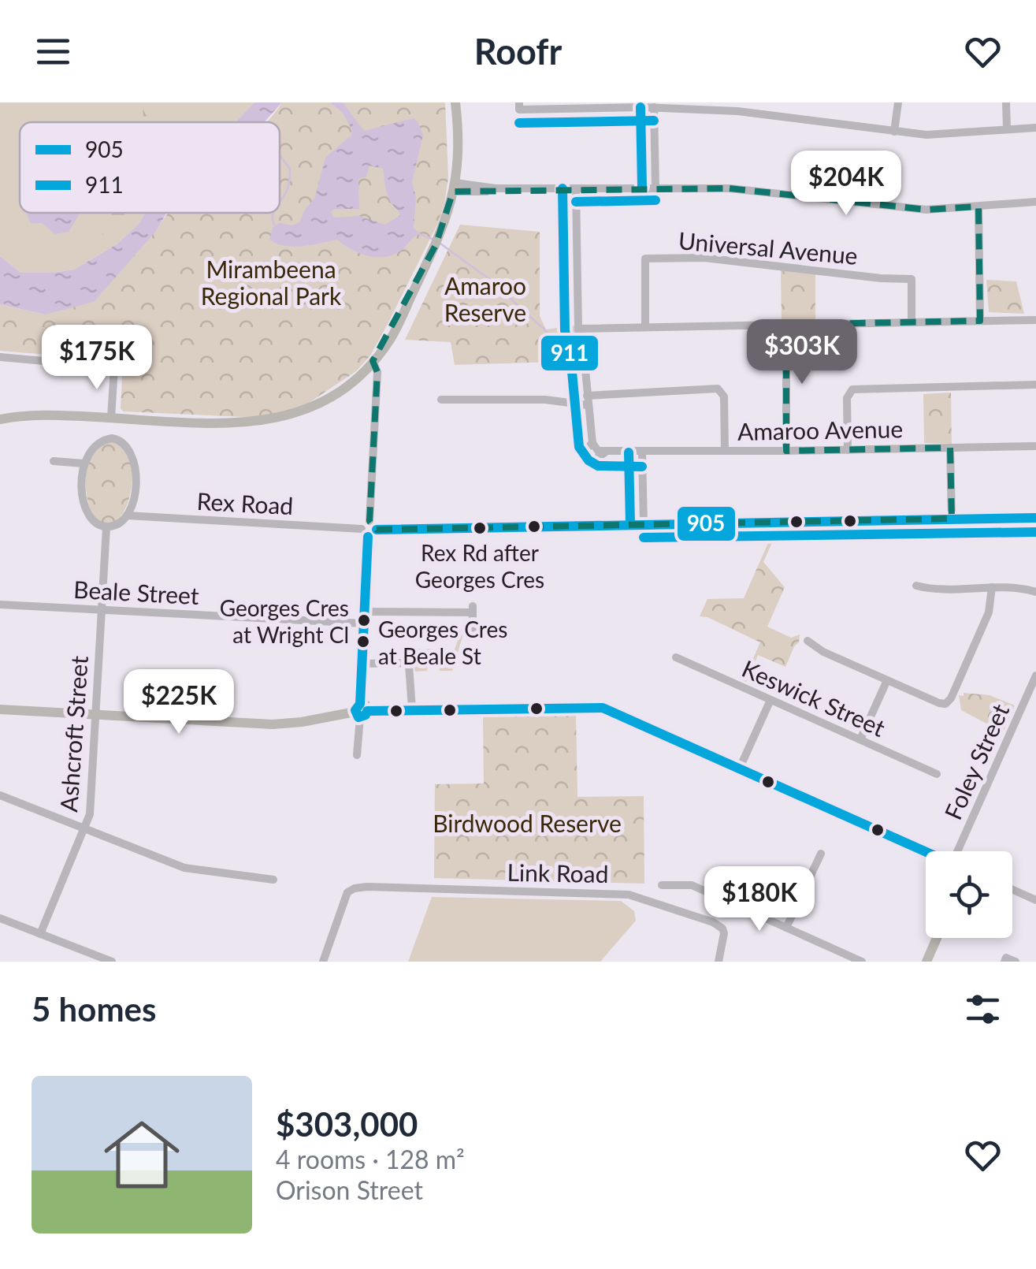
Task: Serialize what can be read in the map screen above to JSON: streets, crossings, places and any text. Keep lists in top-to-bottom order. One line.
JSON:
{"streets":{"street":["Universal Avenue","Amaroo Avenue","Rex Road","Beale Street","Keswick Street","Ashcroft Street","Foley Street","Link Road"]},"crossings":[["Rex Road","Ashcroft Street"],["Beale Street","Ashcroft Street"]],"parks":["Mirambeena Regional Park","Amaroo Reserve","Birdwood Reserve"],"places":["Rex Rd after Georges Cres","Georges Cres at Wright Cl","Georges Cres at Beale St"],"lines":["transit line 911","transit line 905"],"legend":["905","911"],"page":{"header":"Roofr","price":["$204K","$303K","$175K","$225K","$180K"],"heading":"5 homes","list":[{"name":"$303,000","note":"4 rooms · 128 m² · Orison Street"}]}}
